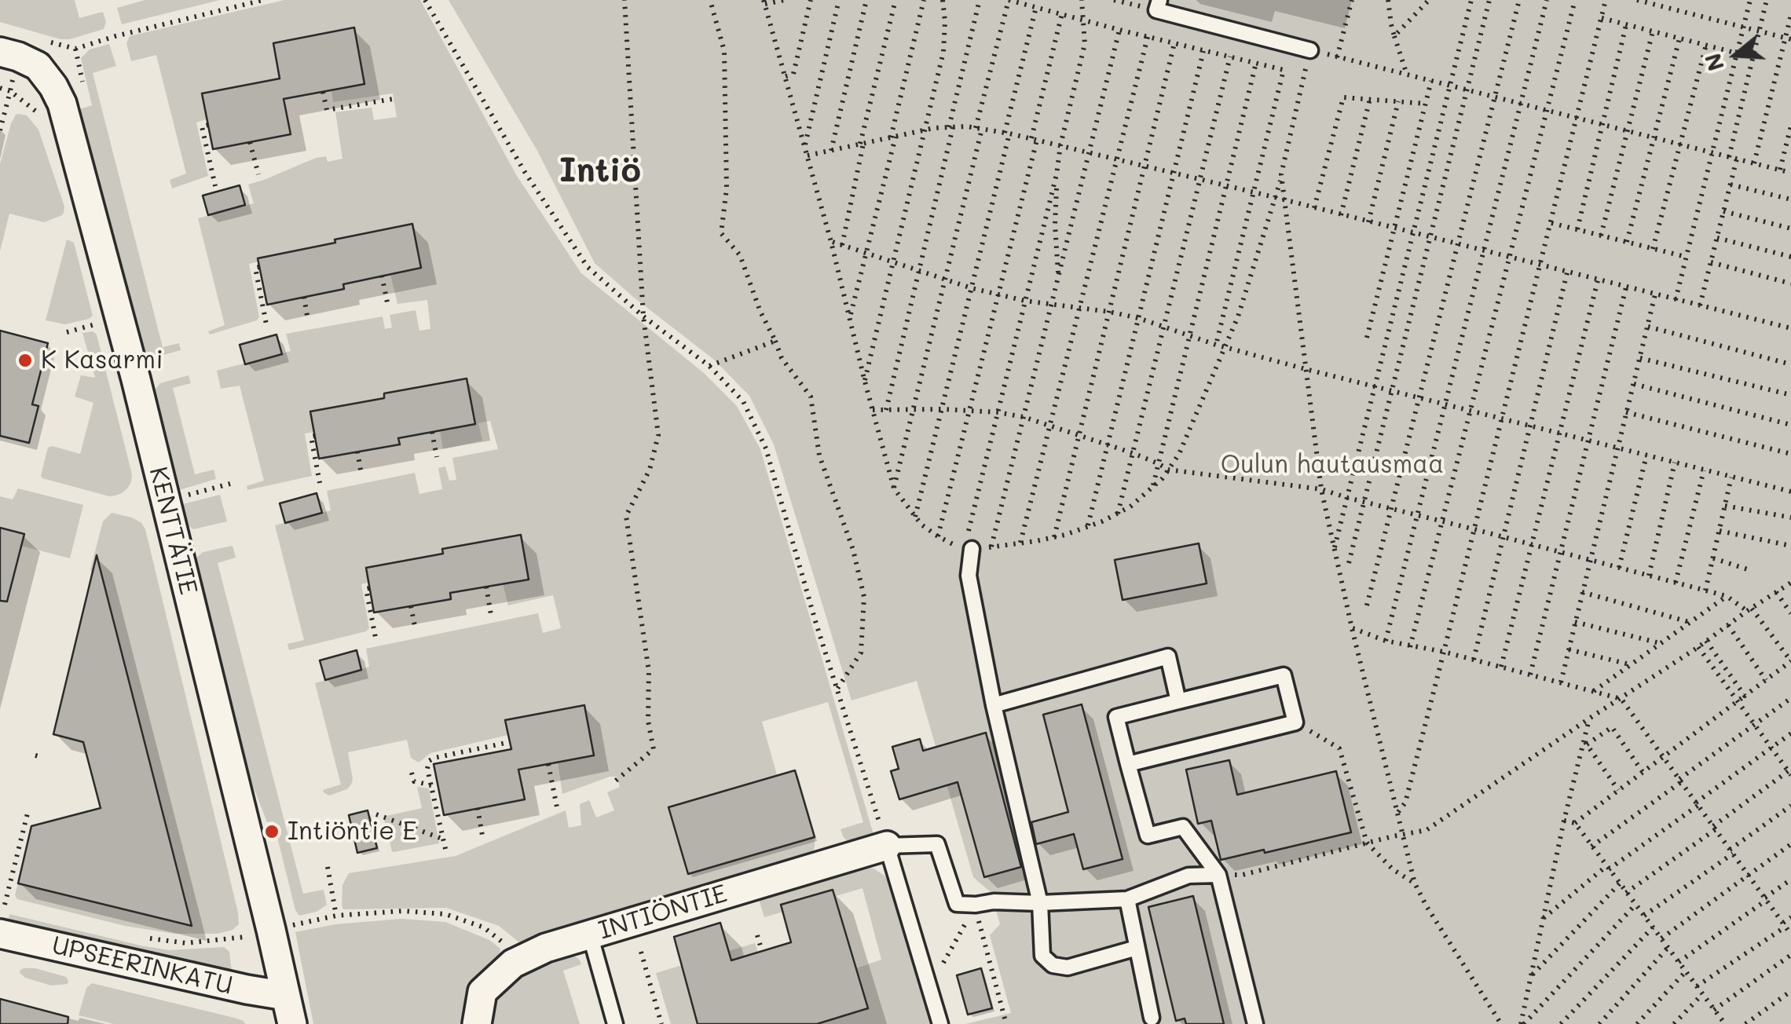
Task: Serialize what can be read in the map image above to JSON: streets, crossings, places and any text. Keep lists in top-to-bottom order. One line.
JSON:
{"streets":{"street":["KENTTÄTIE","INTIÖNTIE","UPSEERINKATU"]},"crossings":[["KENTTÄTIE","UPSEERINKATU"]],"districts":["Intiö"],"parks":["Oulun hautausmaa"],"places":["K Kasarmi","Intiöntie E"],"north":"left"}
